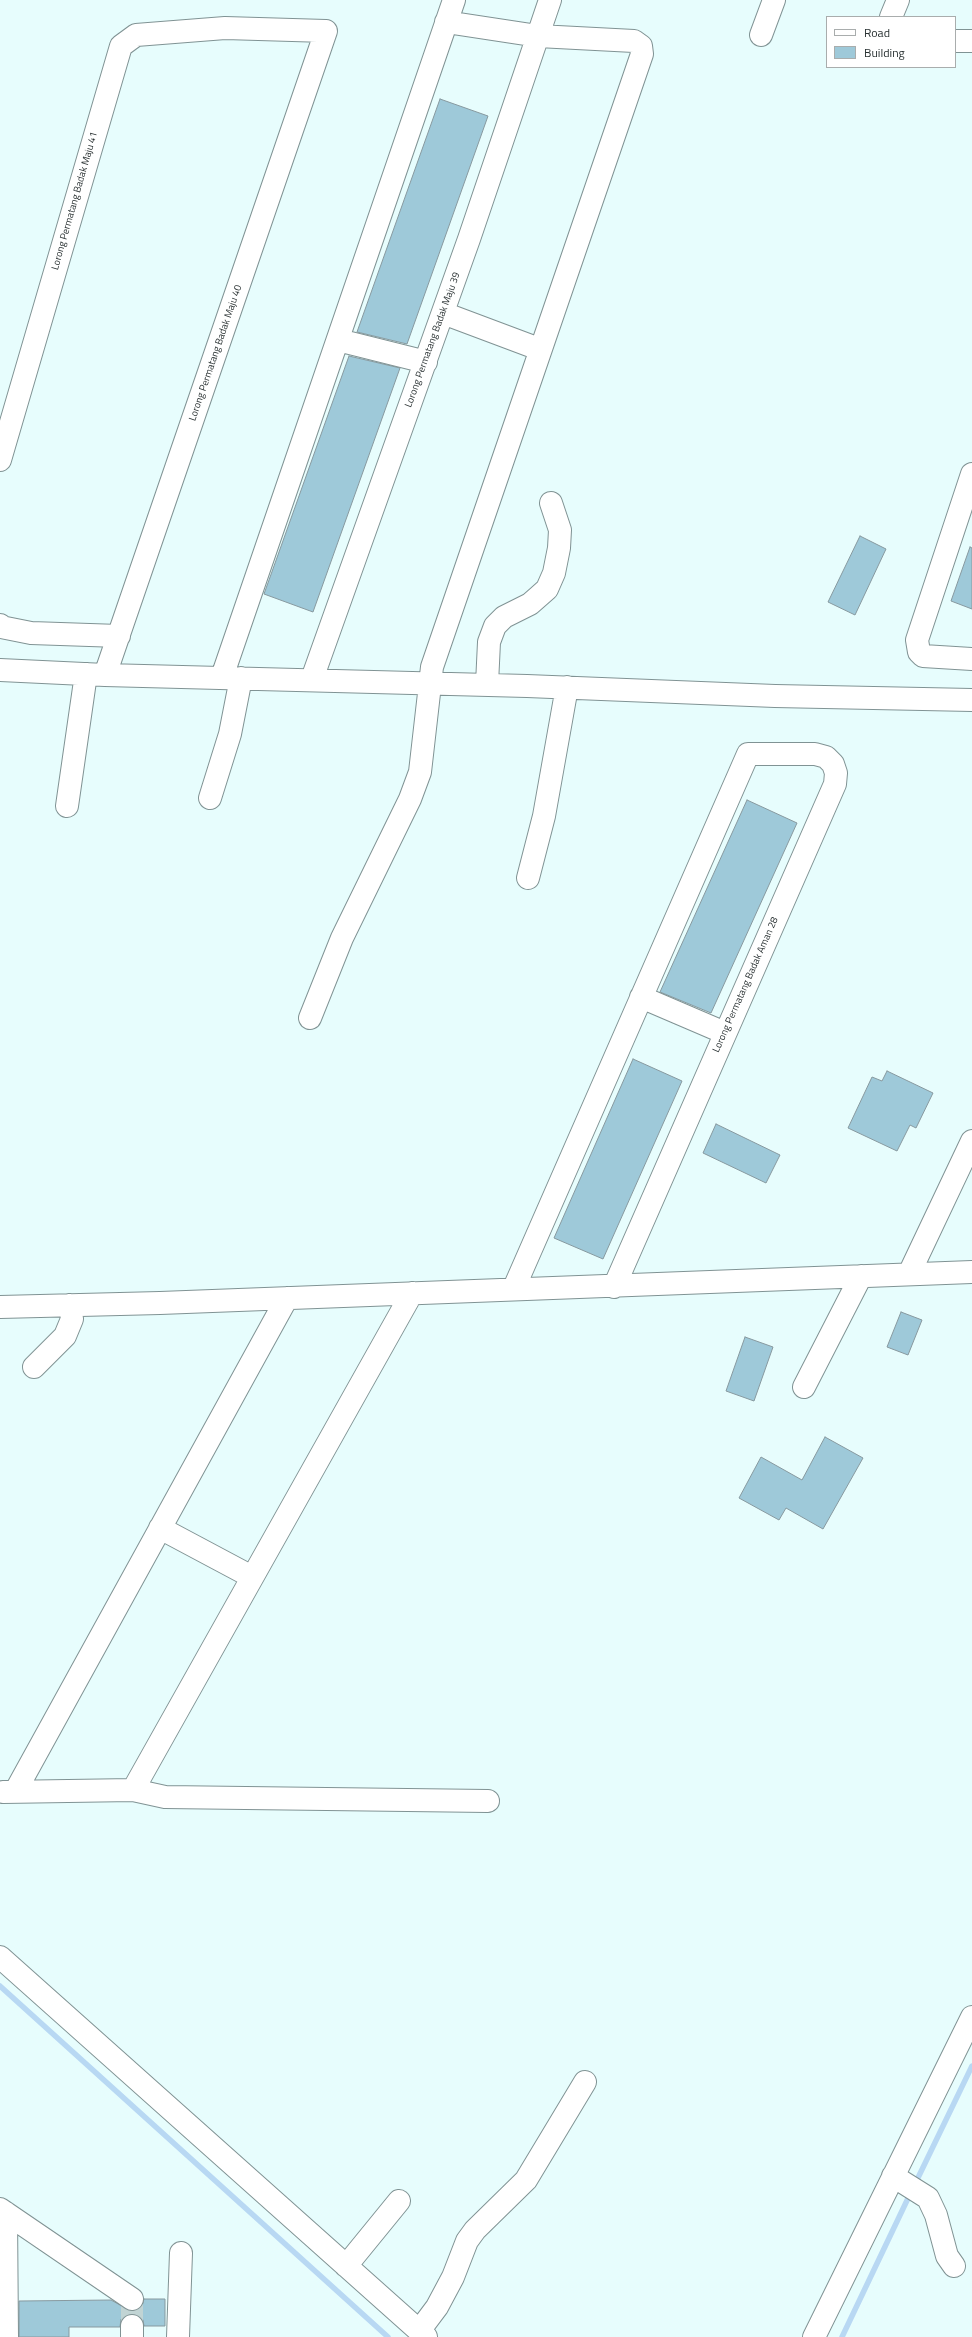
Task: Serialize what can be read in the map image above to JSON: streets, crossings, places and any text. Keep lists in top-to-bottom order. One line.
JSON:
{"streets":{"street":["Lorong Permatang Badak Maju 41","Lorong Permatang Badak Maju 39","Lorong Permatang Badak Maju 40","Lorong Permatang Badak Aman 28"]},"crossings":[["Lorong Permatang Badak Maju 41","Lorong Permatang Badak Maju 40"]],"legend":["Road","Building"]}
